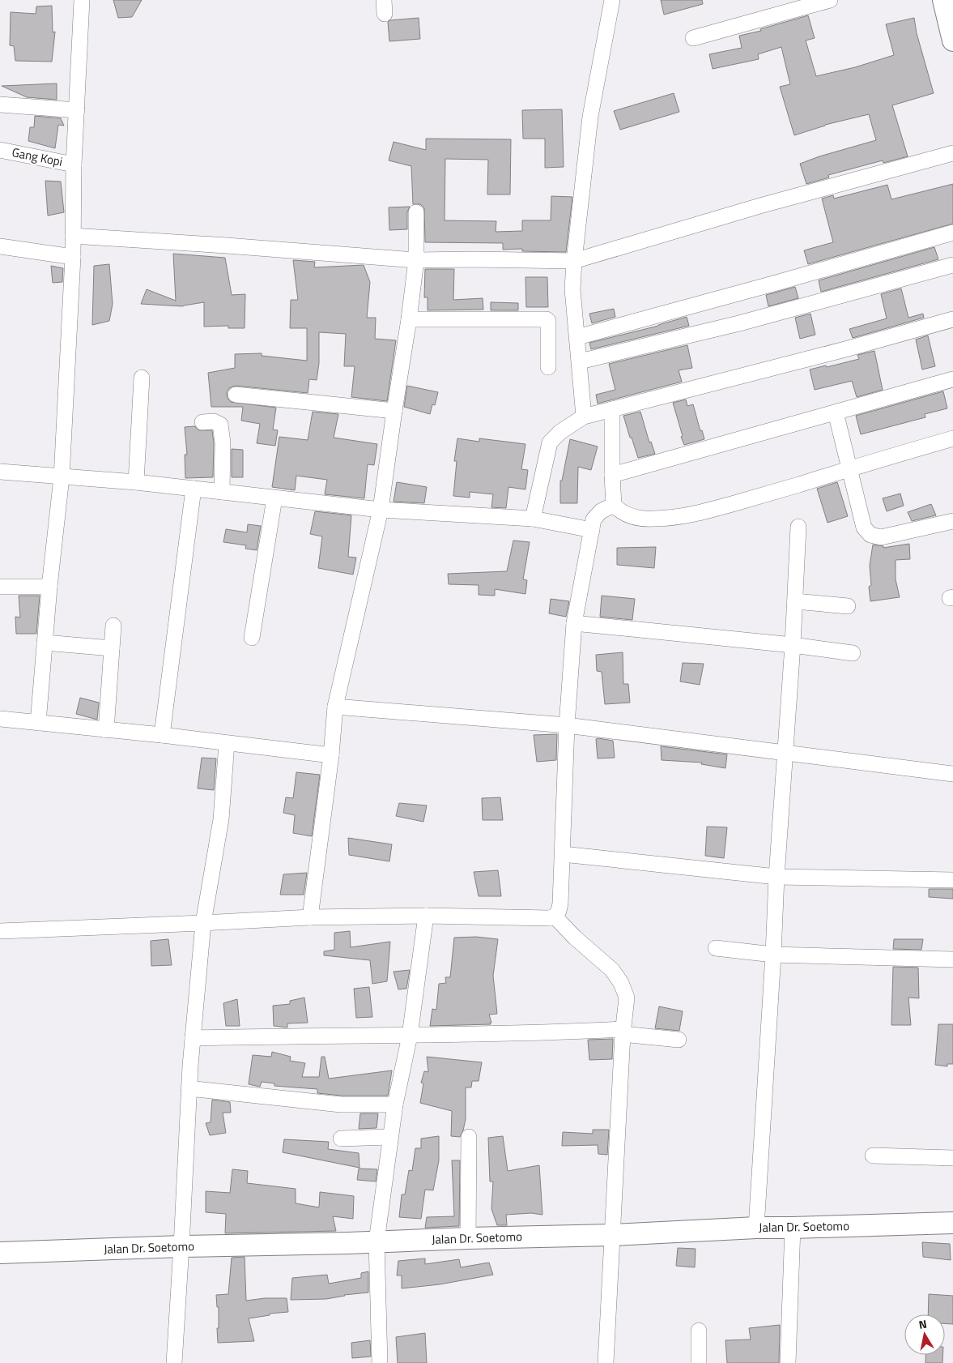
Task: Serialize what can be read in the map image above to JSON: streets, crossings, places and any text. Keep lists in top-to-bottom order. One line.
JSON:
{"streets":{"street":["Gang Kopi","Jalan Dr. Soetomo"]},"north":"top"}
